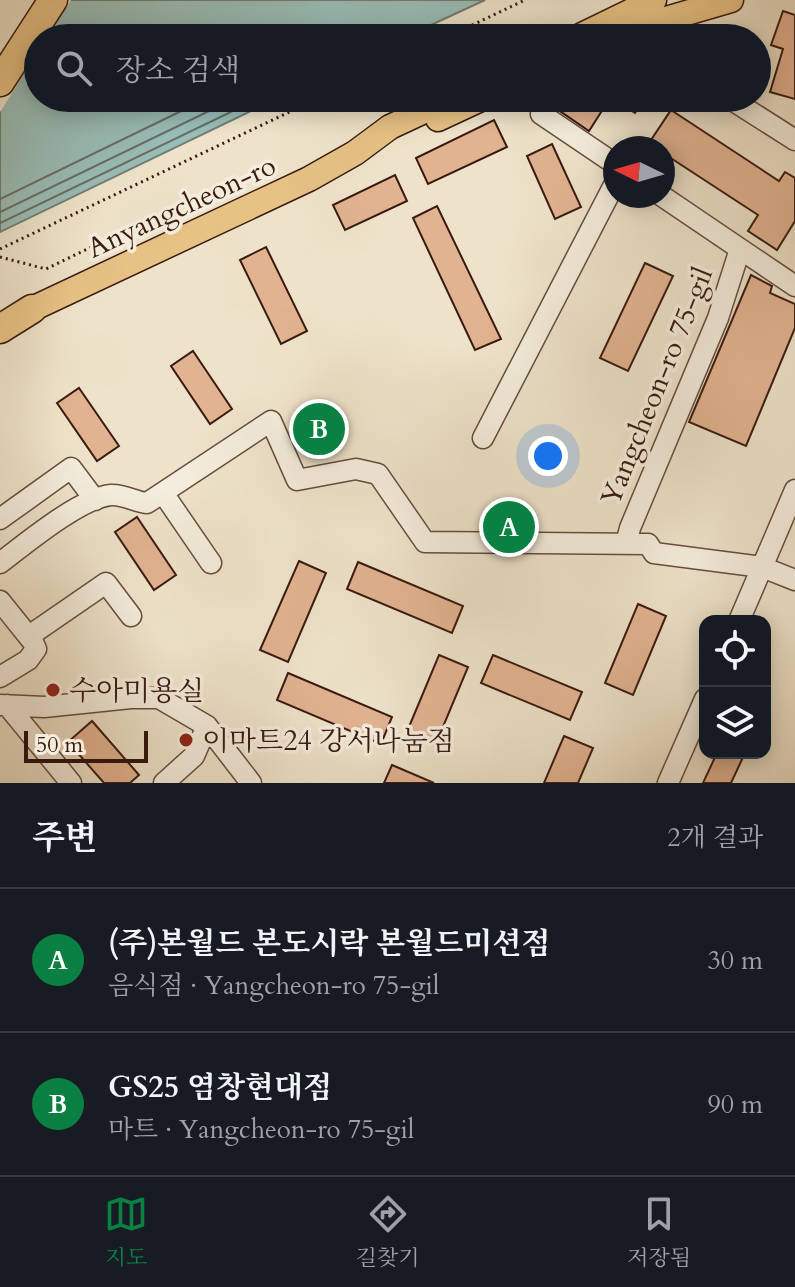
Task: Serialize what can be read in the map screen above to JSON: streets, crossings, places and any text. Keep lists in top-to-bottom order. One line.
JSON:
{"streets":{"main road":["Anyangcheon-ro"],"street":["Yangcheon-ro 75-gil"]},"places":["수아미용실","이마트24 강서나눔점"],"scale_bar":"50 m","north":"left","page":{"search":"장소 검색","pins":["B","A"],"scale":"50 m","heading":["주변","2개 결과"],"list":[{"mark":"A","name":"(주)본월드 본도시락 본월드미션점","note":"음식점 · Yangcheon-ro 75-gil","value":"30 m"},{"mark":"B","name":"GS25 염창현대점","note":"마트 · Yangcheon-ro 75-gil","value":"90 m"}],"nav":["지도","길찾기","저장됨"]}}
